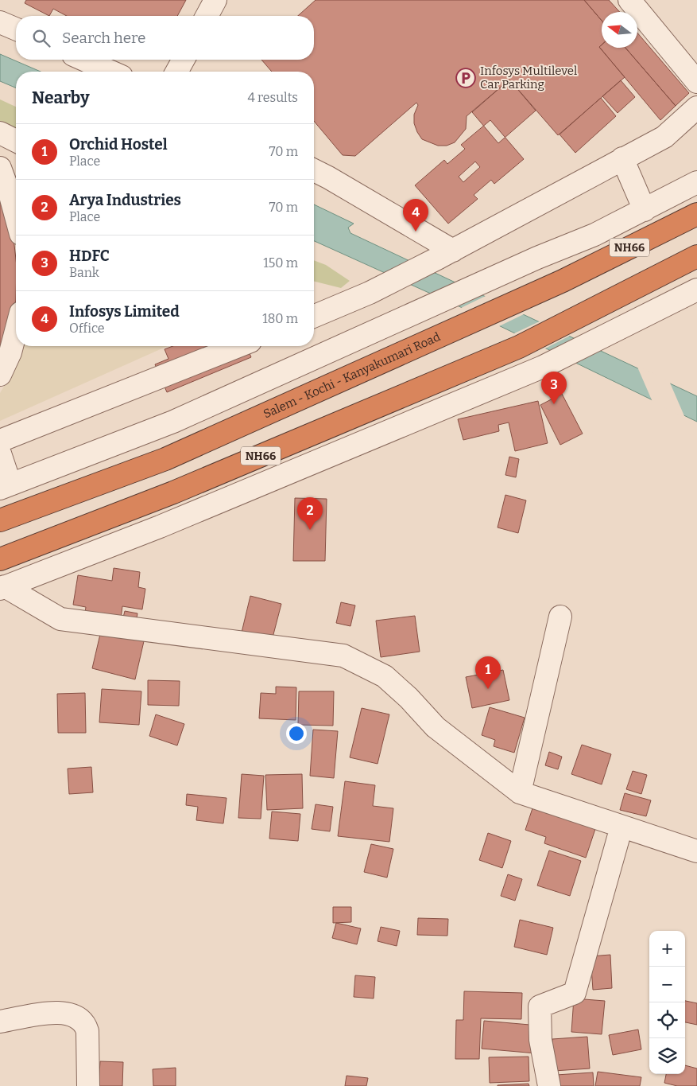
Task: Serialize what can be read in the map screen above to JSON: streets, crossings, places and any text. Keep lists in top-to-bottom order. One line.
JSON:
{"streets":{"highway":["NH66","Salem - Kochi - Kanyakumari Road"]},"places":{"parking":["Infosys Multilevel Car Parking"]},"north":"left","page":{"search":"Search here","heading":["Nearby","4 results"],"list":[{"mark":"1","name":"Orchid Hostel","note":"Place","value":"70 m"},{"mark":"2","name":"Arya Industries","note":"Place","value":"70 m"},{"mark":"3","name":"HDFC","note":"Bank","value":"150 m"},{"mark":"4","name":"Infosys Limited","note":"Office","value":"180 m"}],"pins":["4","3","2","1"],"map_buttons":["+","−"]}}
